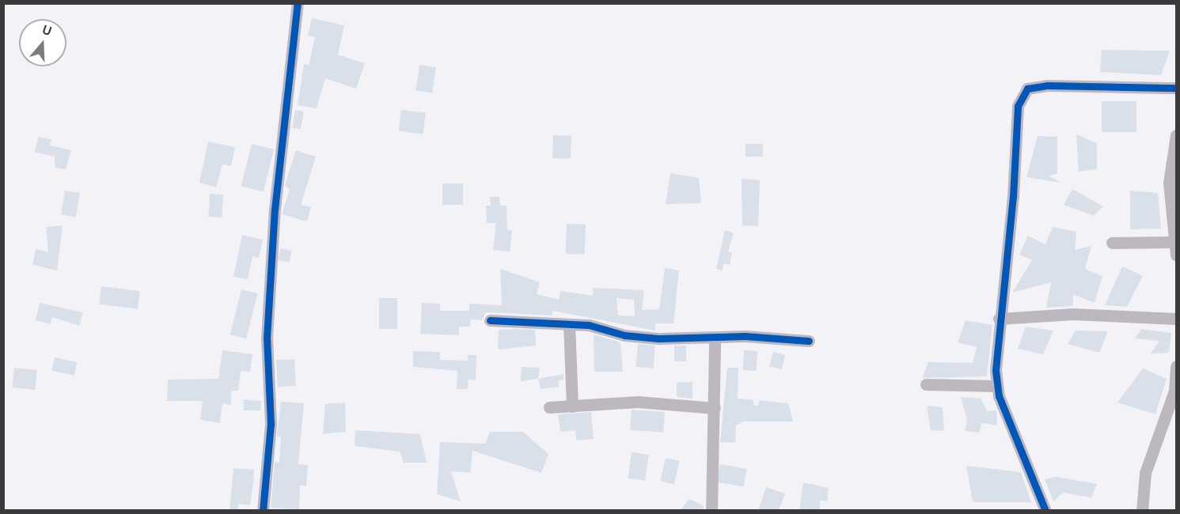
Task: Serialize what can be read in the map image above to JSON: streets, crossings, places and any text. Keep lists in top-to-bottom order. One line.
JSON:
{"north":"top"}
